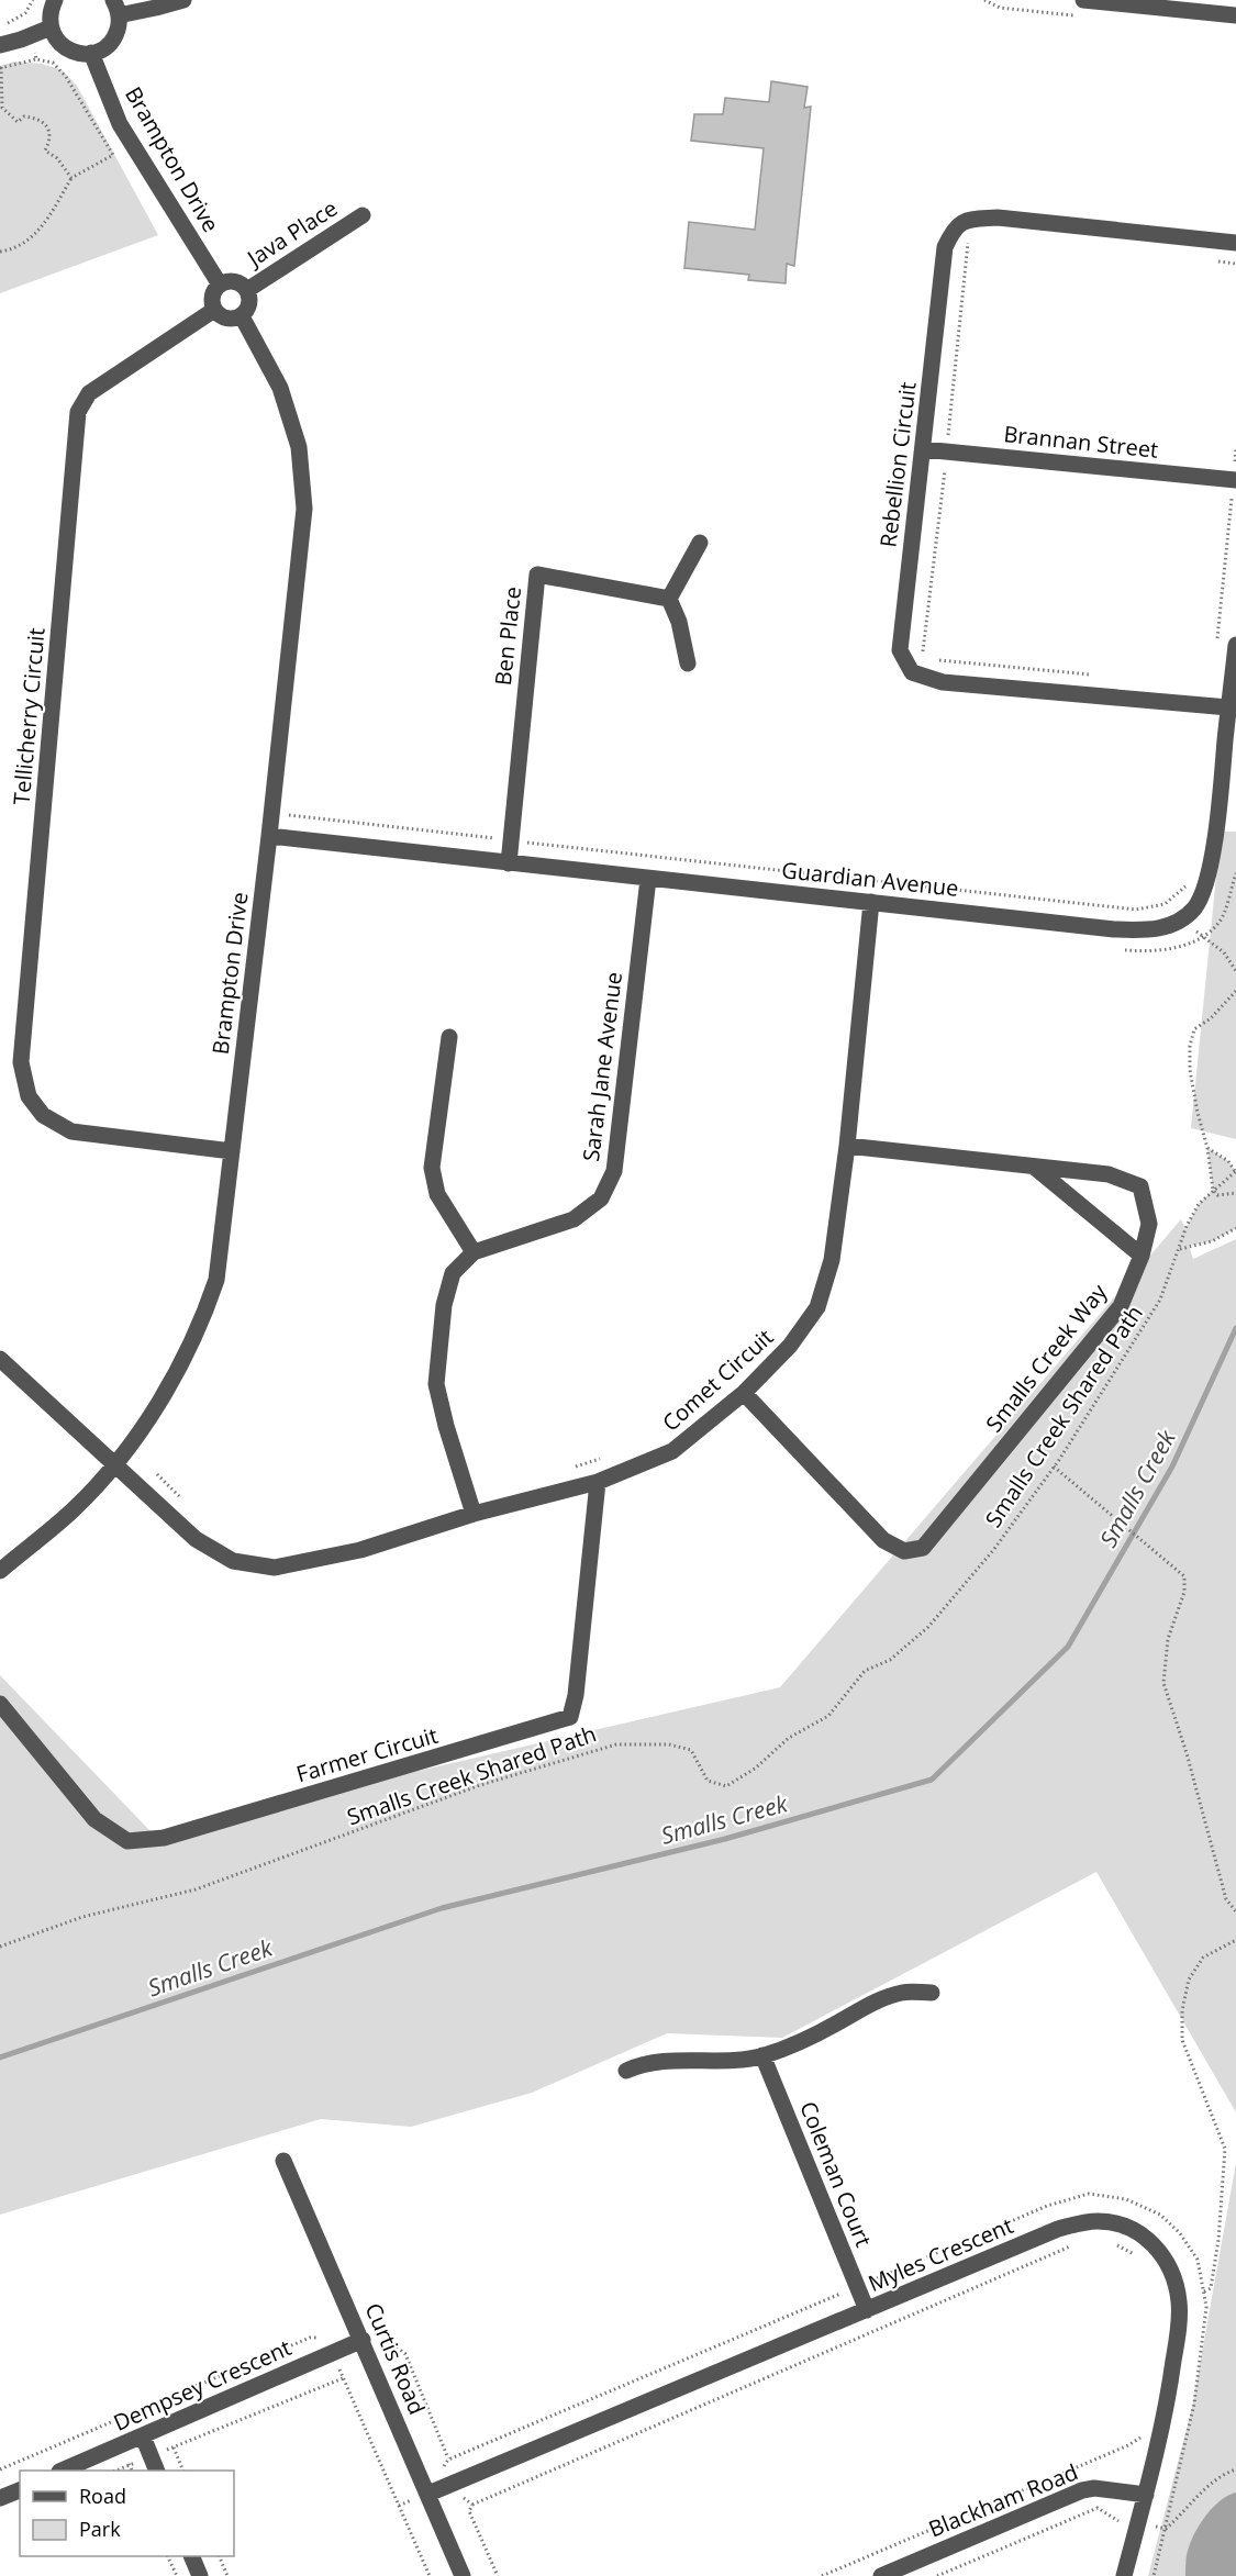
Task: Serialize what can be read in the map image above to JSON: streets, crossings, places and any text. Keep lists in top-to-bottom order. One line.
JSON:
{"streets":{"street":["Brampton Drive","Java Place","Brannan Street","Rebellion Circuit","Ben Place","Tellicherry Circuit","Guardian Avenue","Sarah Jane Avenue","Smalls Creek Way","Comet Circuit","Farmer Circuit","Coleman Court","Myles Crescent","Curtis Road","Dempsey Crescent","Blackham Road"],"path":["Smalls Creek Shared Path"]},"crossings":[["Brampton Drive","Java Place"],["Brampton Drive","Tellicherry Circuit"],["Brampton Drive","Guardian Avenue"],["Brampton Drive","Comet Circuit"],["Java Place","Tellicherry Circuit"],["Brannan Street","Rebellion Circuit"],["Ben Place","Guardian Avenue"],["Guardian Avenue","Sarah Jane Avenue"],["Guardian Avenue","Comet Circuit"],["Sarah Jane Avenue","Comet Circuit"],["Smalls Creek Way","Comet Circuit"],["Comet Circuit","Farmer Circuit"],["Coleman Court","Myles Crescent"],["Myles Crescent","Curtis Road"],["Myles Crescent","Blackham Road"],["Curtis Road","Dempsey Crescent"]],"water":["Smalls Creek"],"legend":["Road","Park"]}
